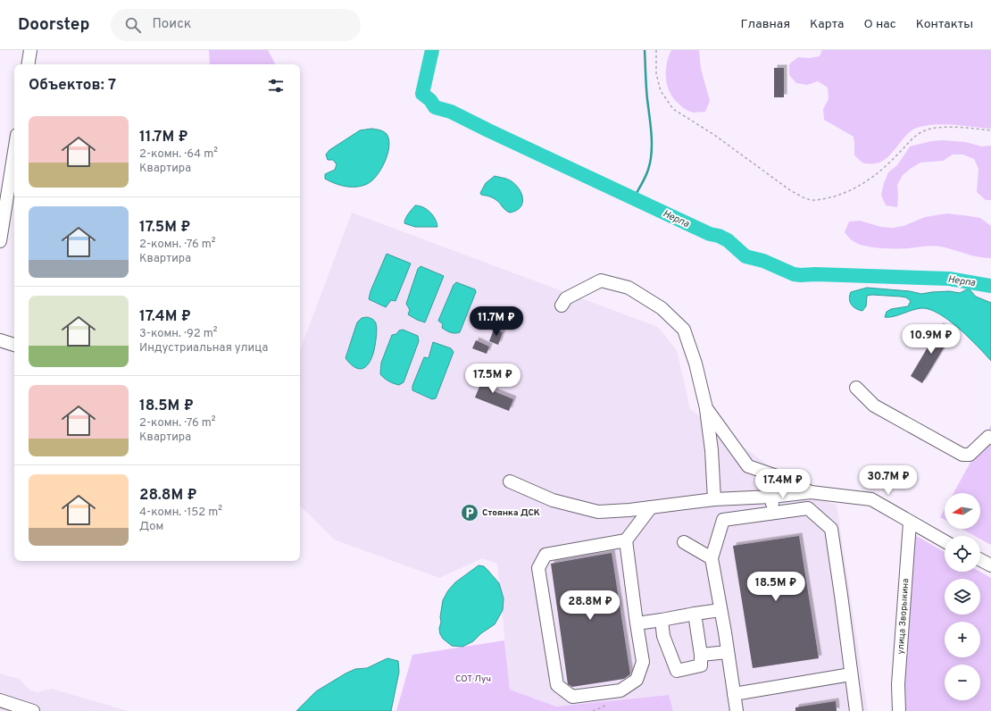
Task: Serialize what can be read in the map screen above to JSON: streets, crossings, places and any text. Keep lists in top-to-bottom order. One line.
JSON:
{"streets":{"street":["улица Зворыкина"]},"water":["Нерпа"],"parks":["СОТ Луч"],"places":{"parking":["Стоянка ДСК"]},"north":"left","page":{"header":"Doorstep","search":"Поиск","nav":["Главная","Карта","О нас","Контакты"],"heading":"Объектов: 7","list":[{"name":"11.7M ₽","note":"2-комн. · 64 m² · Квартира"},{"name":"17.5M ₽","note":"2-комн. · 76 m² · Квартира"},{"name":"17.4M ₽","note":"3-комн. · 92 m² · Индустриальная улица"},{"name":"18.5M ₽","note":"2-комн. · 76 m² · Квартира"},{"name":"28.8M ₽","note":"4-комн. · 152 m² · Дом"}],"price":["11.7M ₽","10.9M ₽","17.5M ₽","30.7M ₽","17.4M ₽","18.5M ₽","28.8M ₽"],"map_buttons":["+","−"]}}
